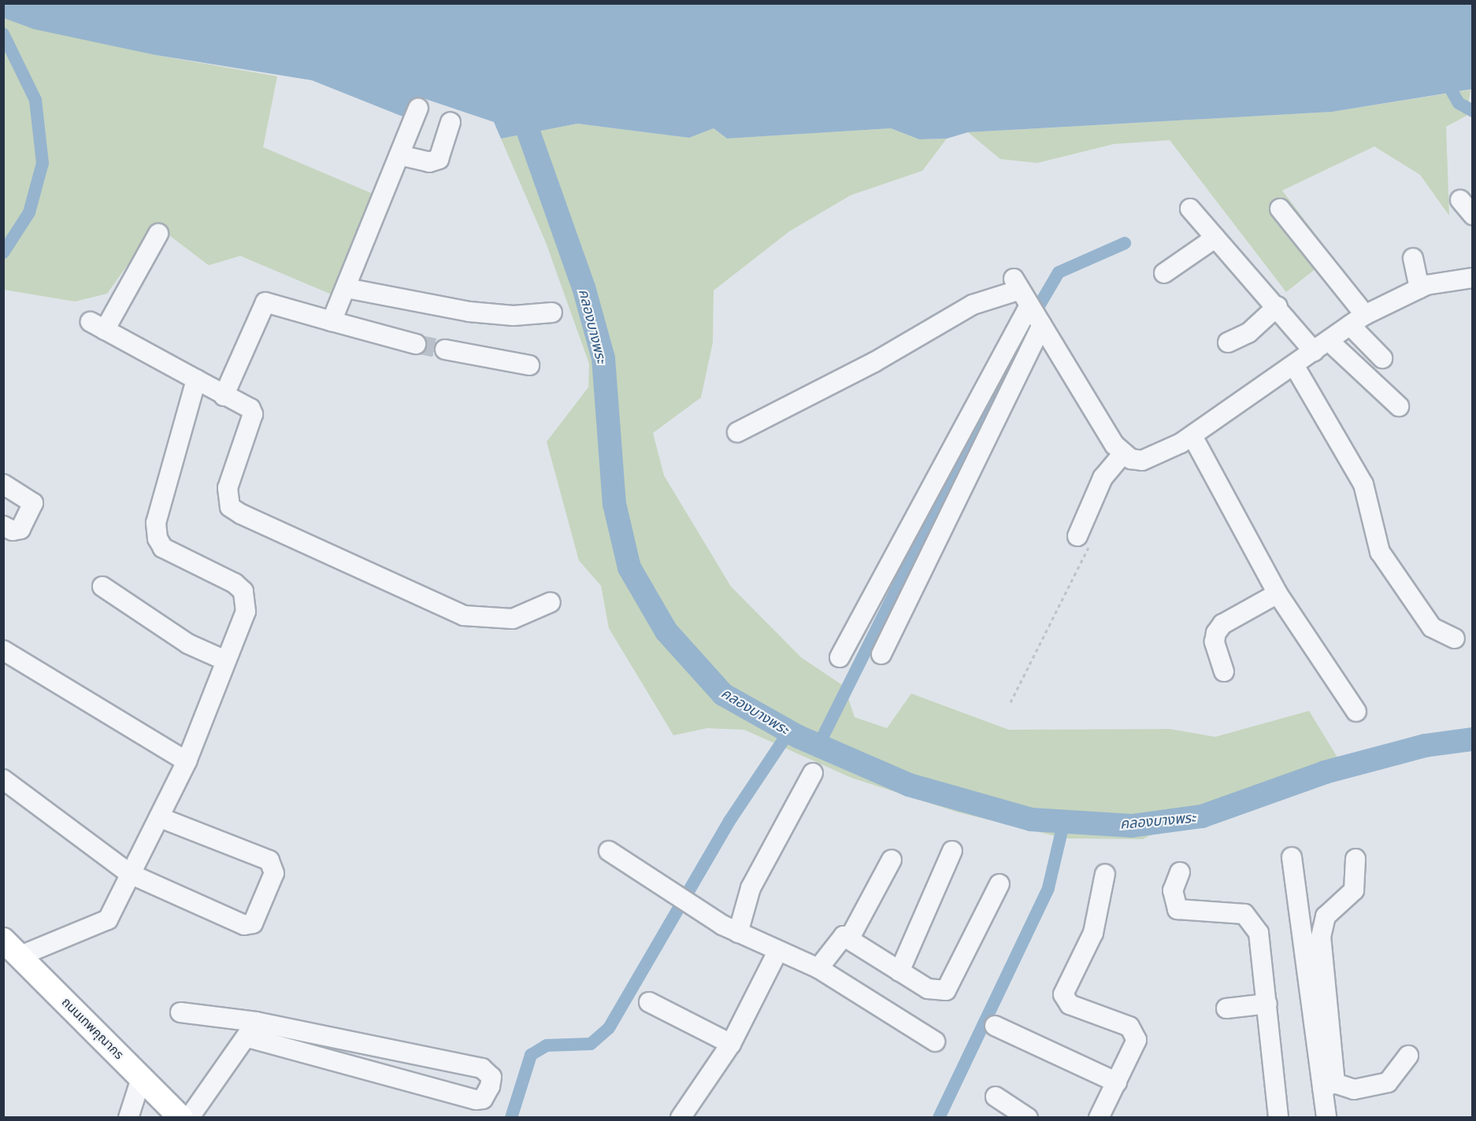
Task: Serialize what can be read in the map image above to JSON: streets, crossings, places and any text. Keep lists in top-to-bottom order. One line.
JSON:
{"streets":{"main road":["ถนนเทพคุณากร"]},"water":["คลองบางพระ"]}
